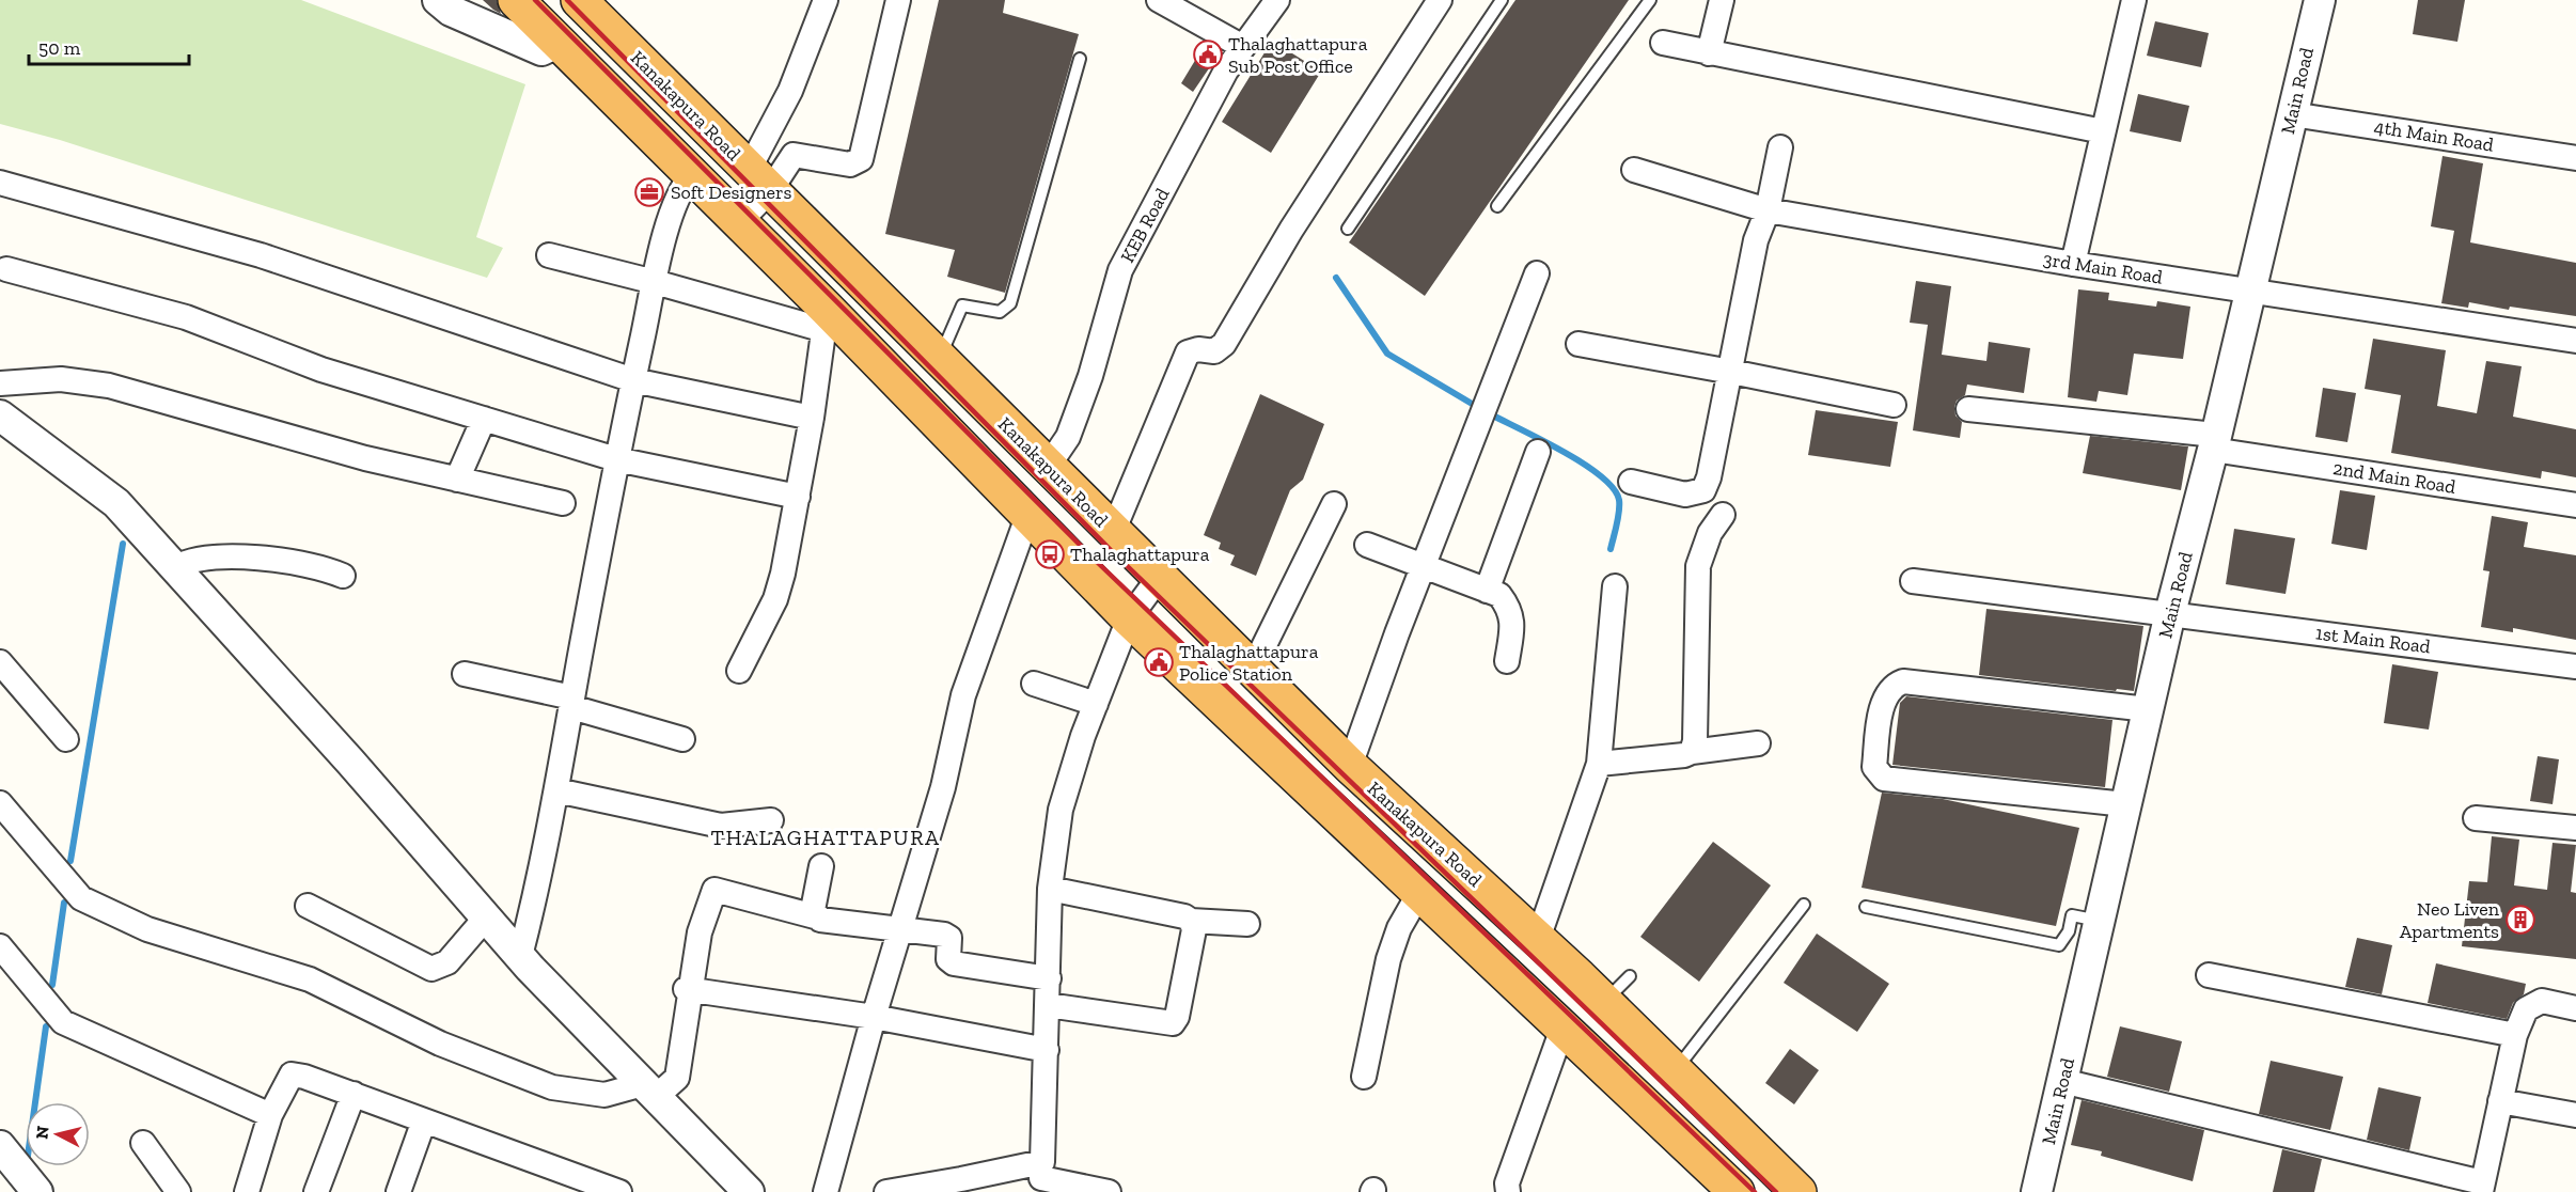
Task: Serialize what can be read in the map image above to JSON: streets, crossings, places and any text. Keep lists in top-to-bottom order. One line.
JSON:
{"streets":{"highway":["Kanakapura Road"],"street":["Main Road","4th Main Road","KEB Road","3rd Main Road","2nd Main Road","1st Main Road"]},"crossings":[["Main Road","4th Main Road"],["Main Road","3rd Main Road"],["Main Road","2nd Main Road"],["Main Road","1st Main Road"],["Kanakapura Road","KEB Road"]],"districts":["THALAGHATTAPURA"],"places":{"public building":["Thalaghattapura Sub Post Office","Thalaghattapura Police Station"],"office":["Soft Designers"],"bus stop":["Thalaghattapura"],"building":["Neo Liven Apartments"]},"scale_bar":"50 m","north":"left"}
